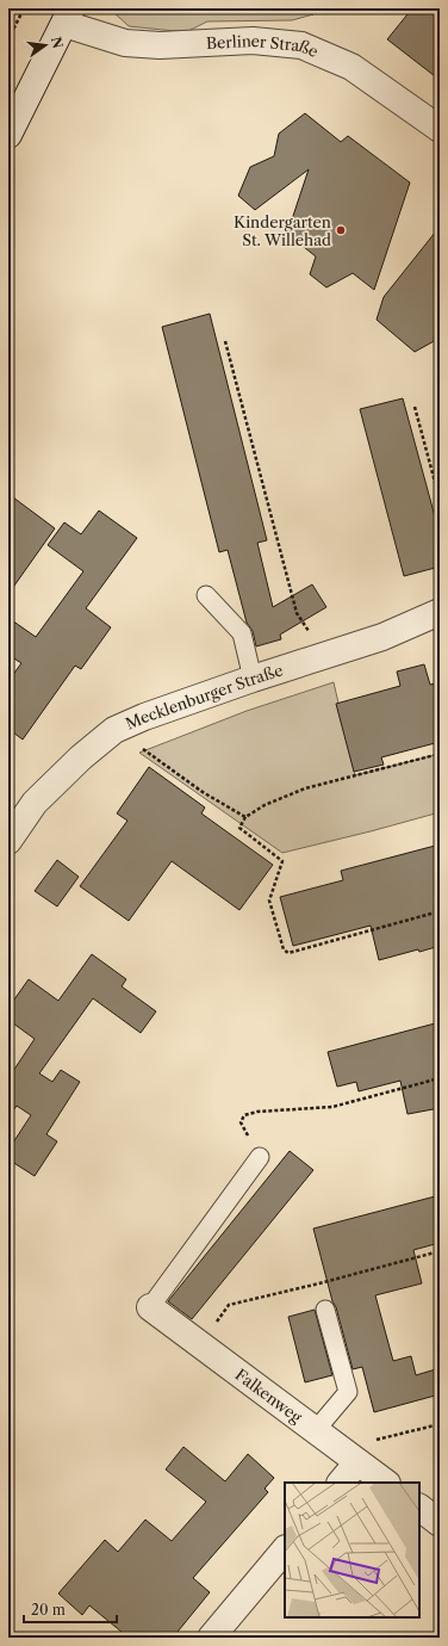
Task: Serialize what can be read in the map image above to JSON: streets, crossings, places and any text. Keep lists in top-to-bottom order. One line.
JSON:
{"streets":{"street":["Berliner Straße","Mecklenburger Straße","Falkenweg"]},"places":["Kindergarten St. Willehad"],"scale_bar":"20 m","north":"right"}
